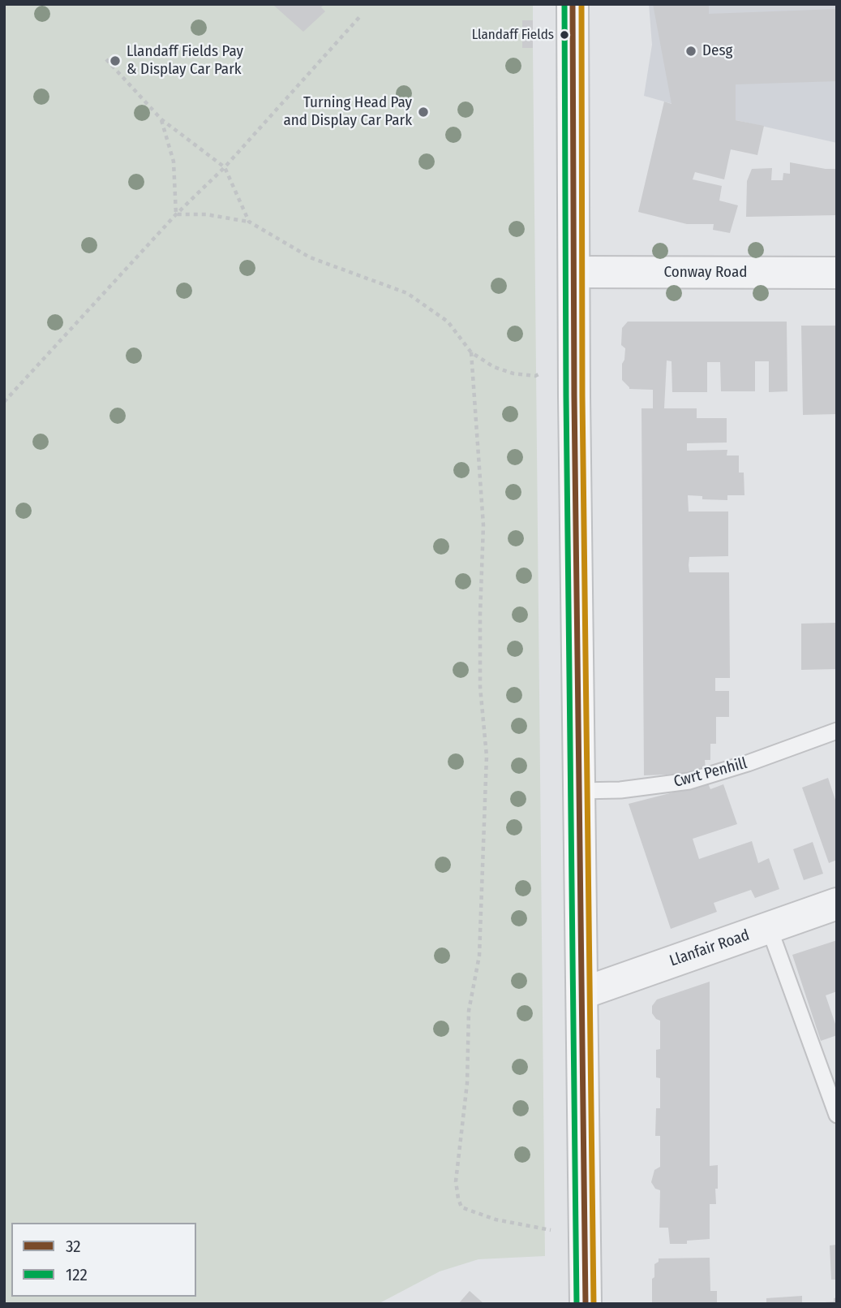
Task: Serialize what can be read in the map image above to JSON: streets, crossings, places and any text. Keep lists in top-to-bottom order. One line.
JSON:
{"streets":{"street":["Conway Road","Llanfair Road"],"lane":["Cwrt Penhill"]},"places":["Llandaff Fields","Desg","Llandaff Fields Pay & Display Car Park","Turning Head Pay and Display Car Park"],"lines":["transit line 32","transit line 122"],"legend":["32","122"]}
